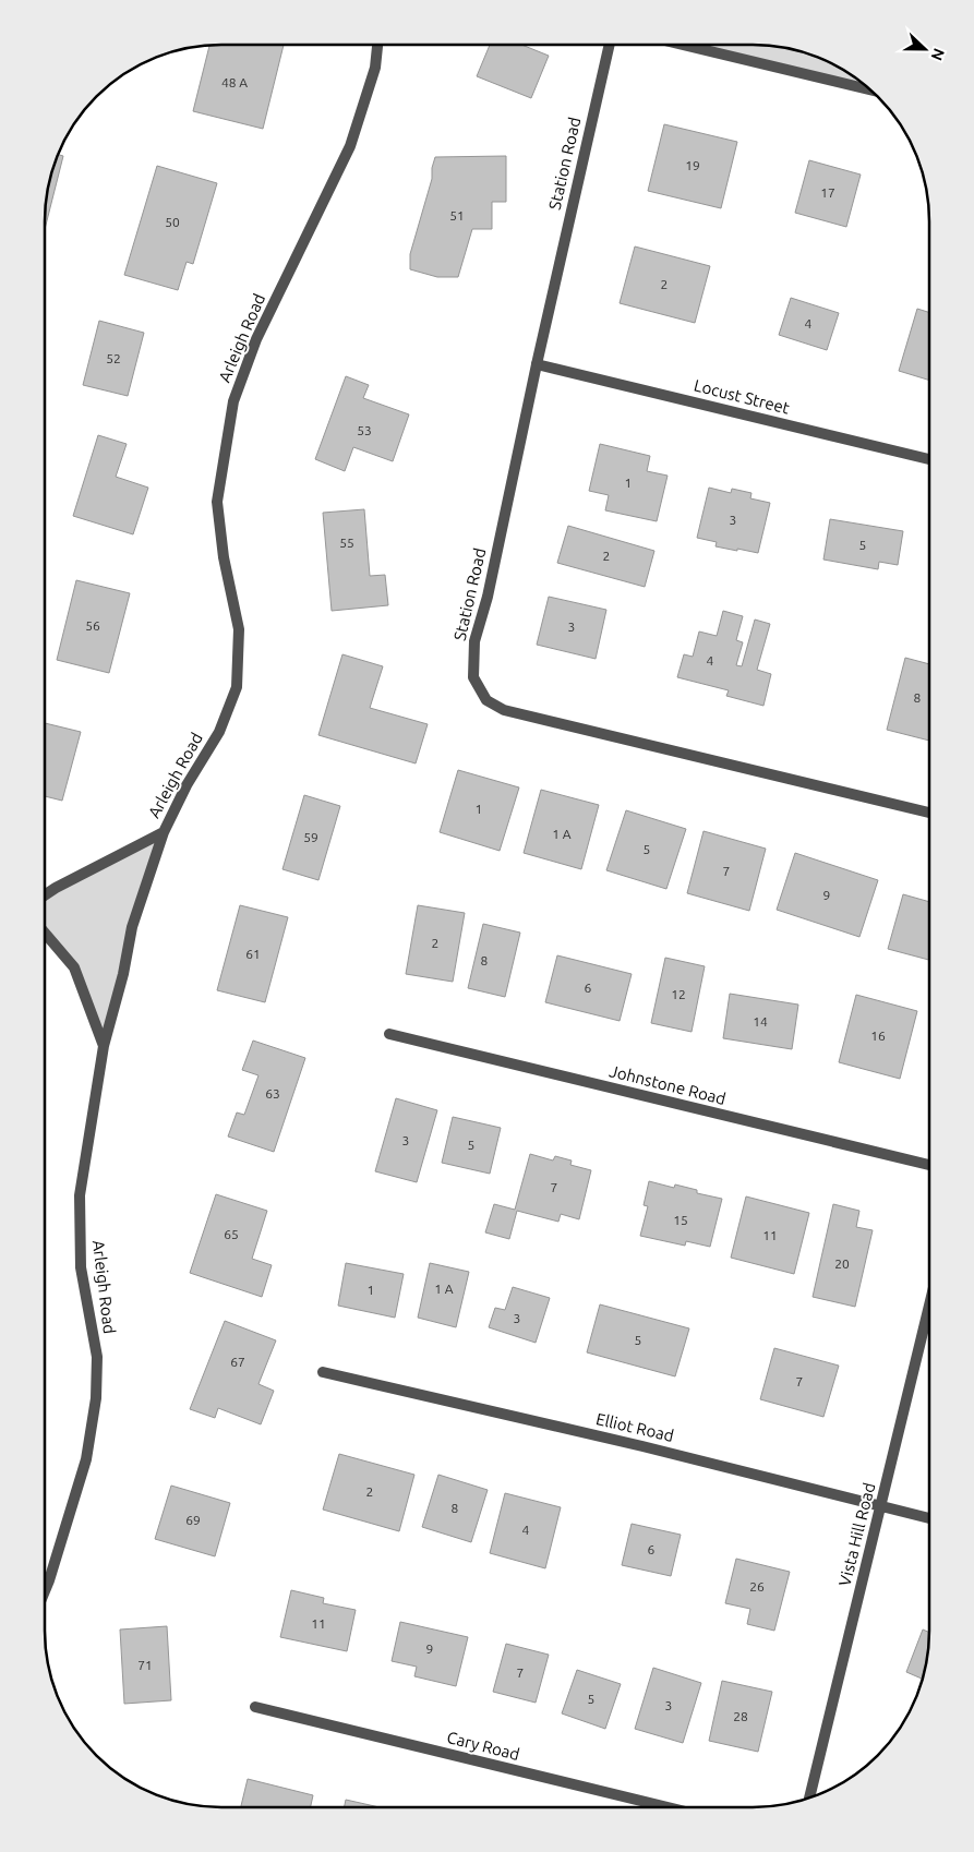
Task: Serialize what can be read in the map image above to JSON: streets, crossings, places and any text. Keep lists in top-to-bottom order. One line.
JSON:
{"streets":{"street":["Station Road","Arleigh Road","Locust Street","Johnstone Road","Elliot Road","Vista Hill Road","Cary Road"]},"crossings":[["Station Road","Locust Street"],["Elliot Road","Vista Hill Road"]],"house_numbers":["48 A","19","17","51","50","2","4","52","53","1","3","55","5","2","56","3","4","8","1","1 A","59","5","7","9","2","61","8","6","12","14","16","63","3","5","7","15","65","11","20","1 A","1","3","5","67","7","2","8","69","4","6","26","11","9","71","7","5","3","28"],"north":"right"}
